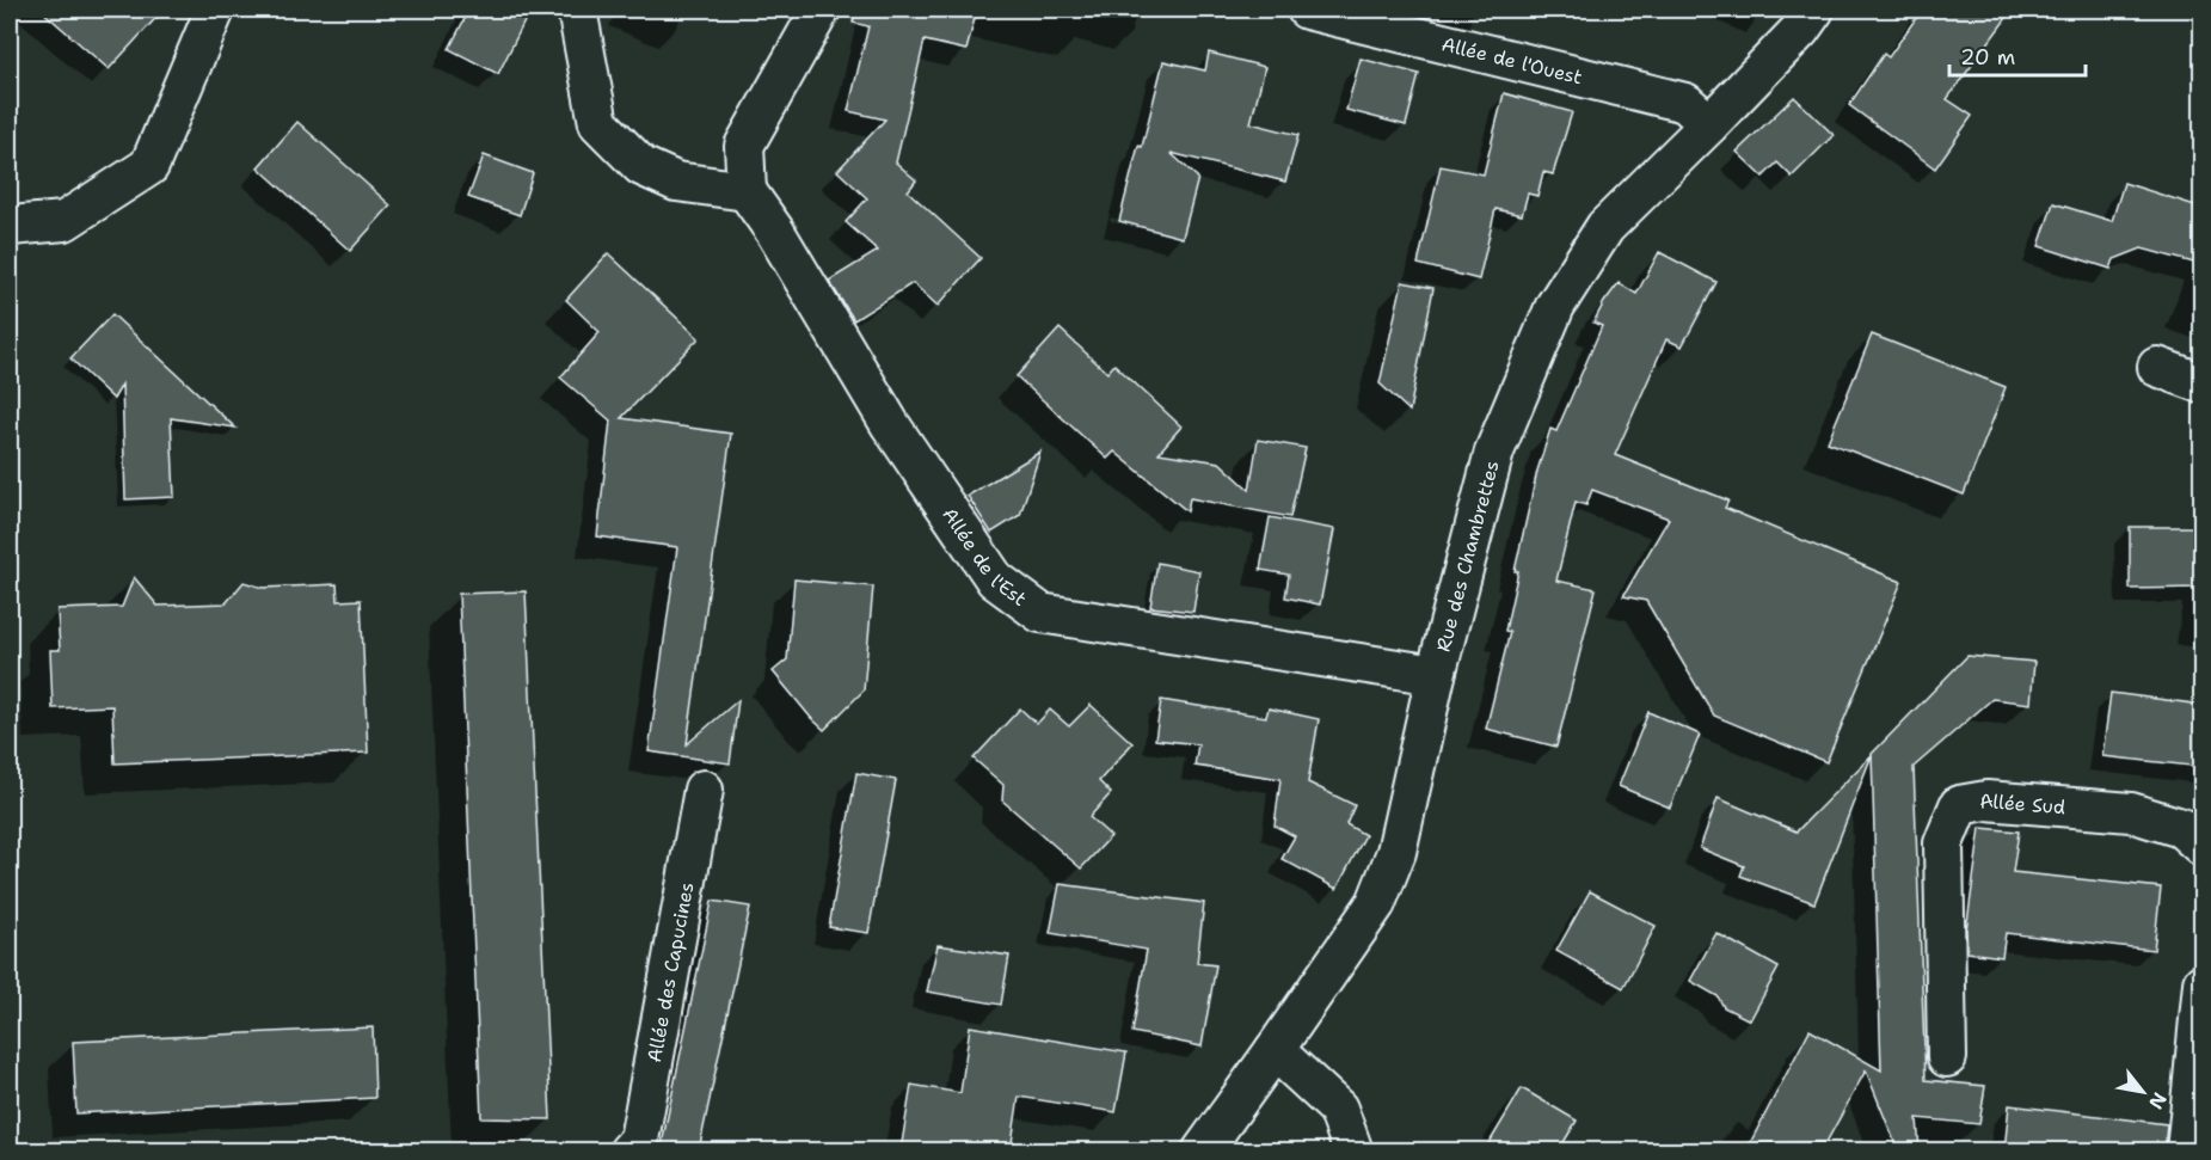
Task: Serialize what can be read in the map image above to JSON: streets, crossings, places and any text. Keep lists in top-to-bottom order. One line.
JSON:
{"streets":{"street":["Allée de l'Ouest","Allée de l'Est","Rue des Chambrettes","Allée Sud","Allée des Capucines"]},"crossings":[["Allée de l'Ouest","Rue des Chambrettes"],["Allée de l'Est","Rue des Chambrettes"]],"scale_bar":"20 m","north":"bottom right"}
